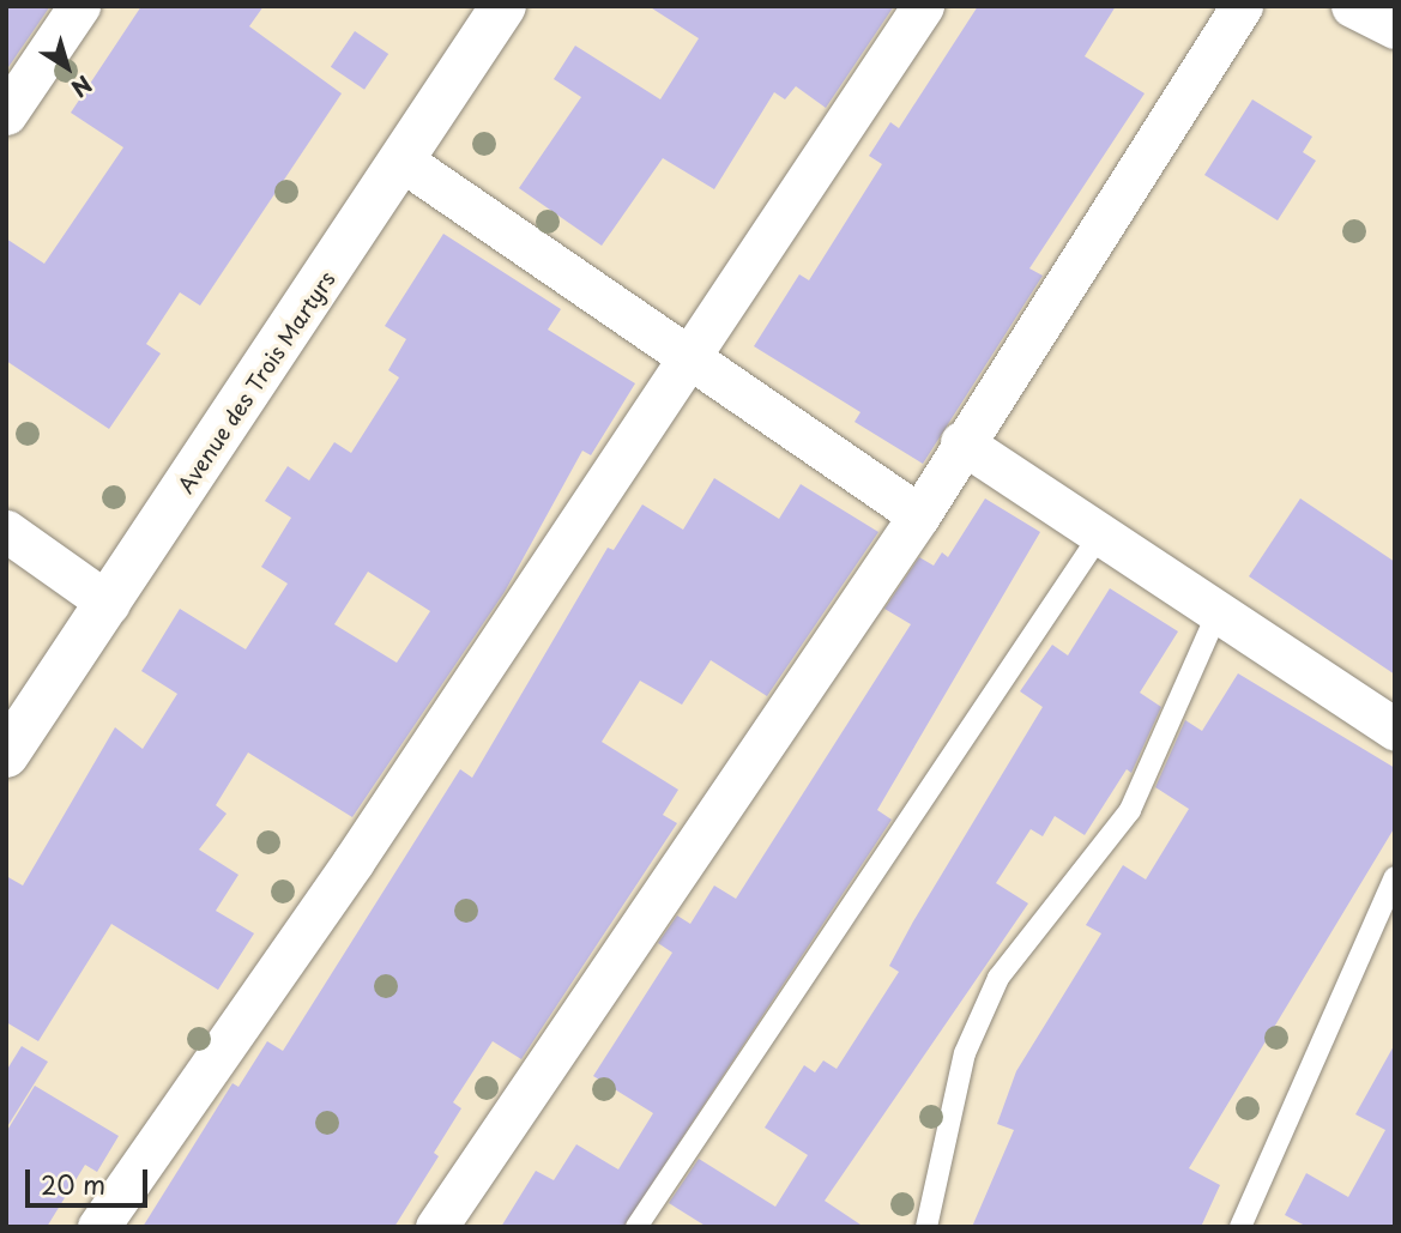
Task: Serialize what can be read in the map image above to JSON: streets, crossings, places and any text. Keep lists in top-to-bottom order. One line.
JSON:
{"streets":{"main road":["Avenue des Trois Martyrs"]},"scale_bar":"20 m","north":"bottom right"}
